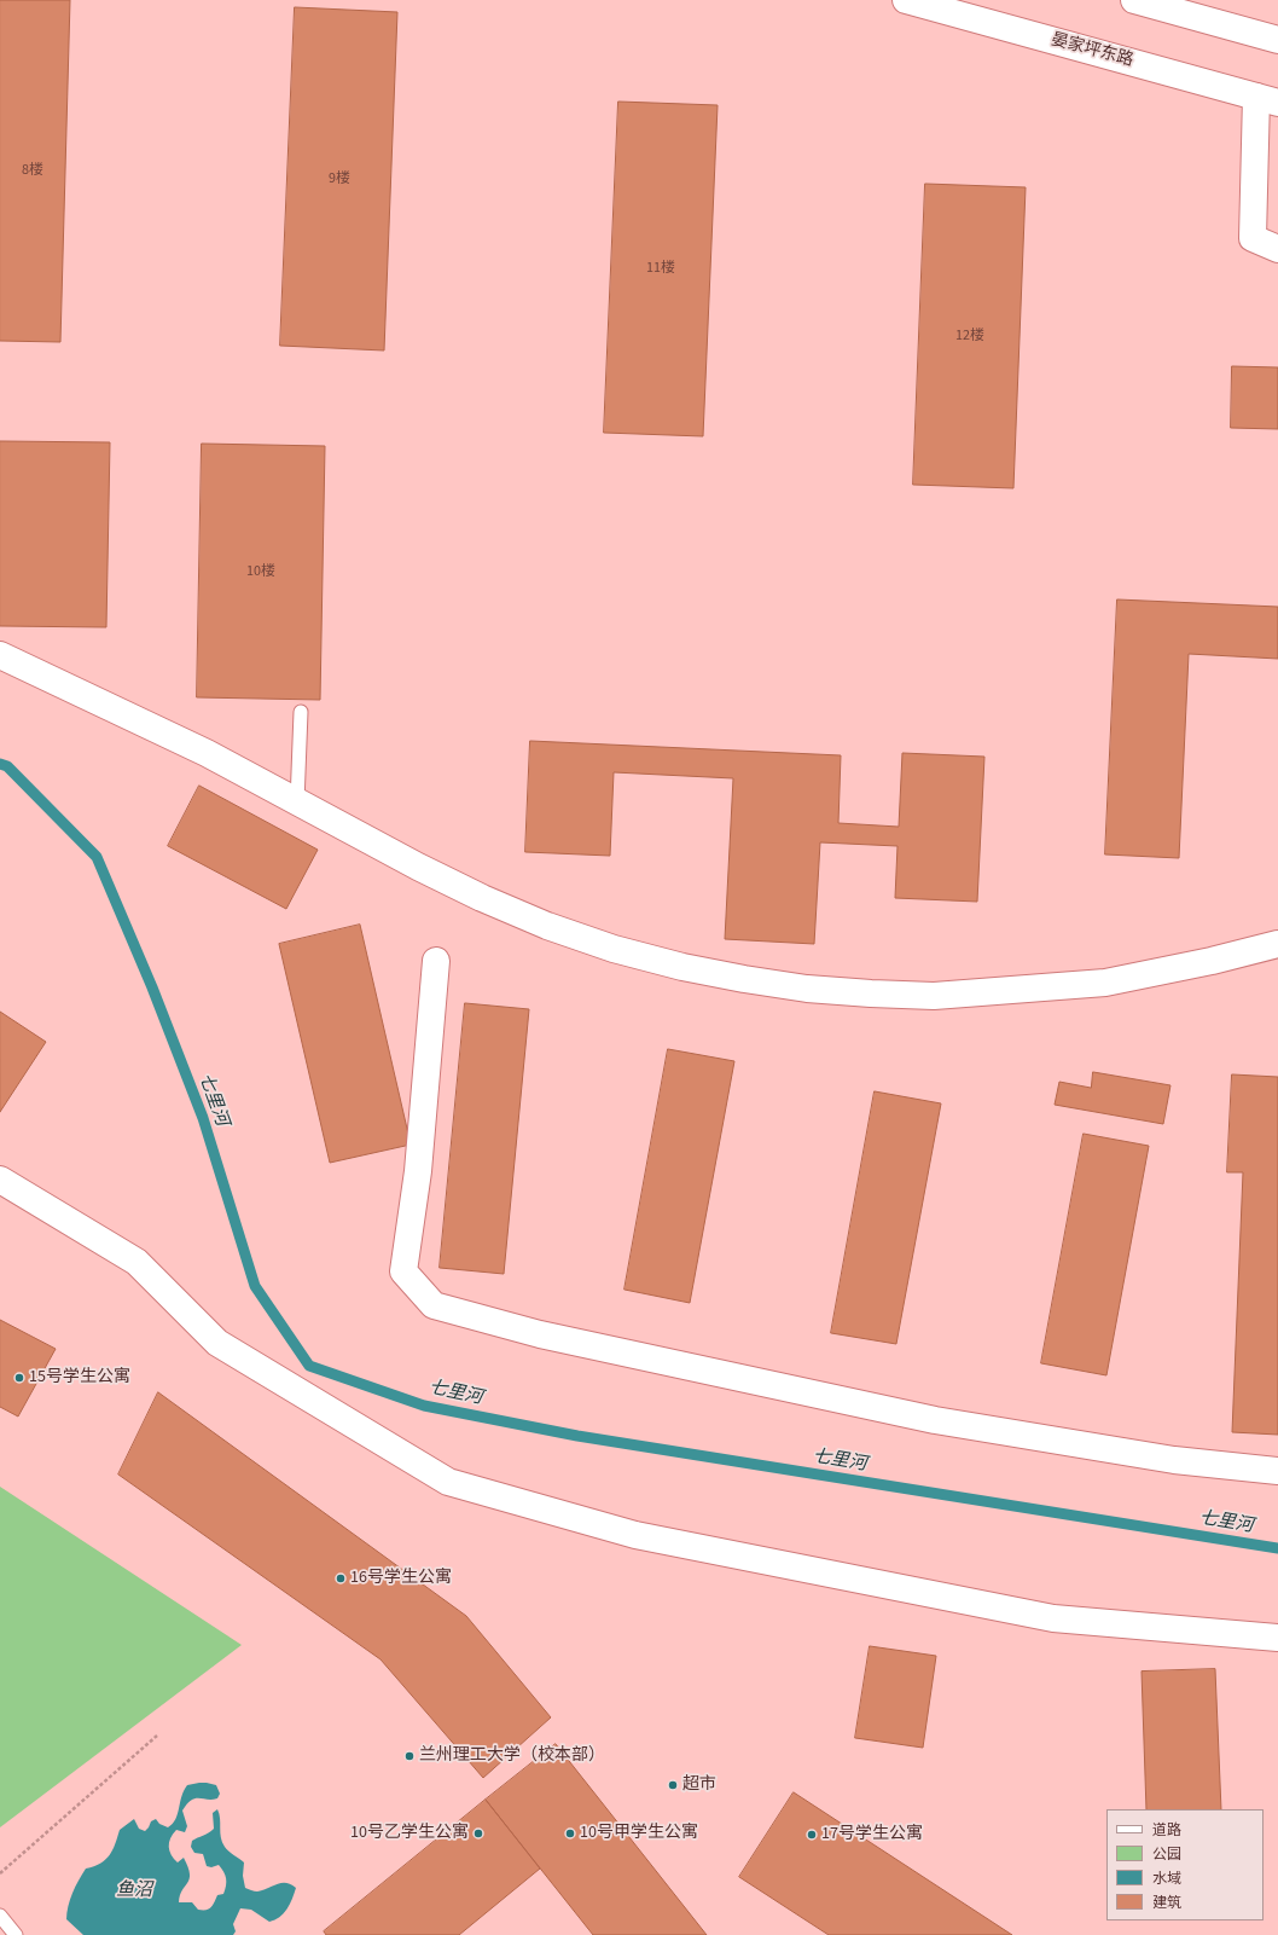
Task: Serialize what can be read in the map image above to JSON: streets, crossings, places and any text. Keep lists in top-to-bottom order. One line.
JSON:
{"streets":{"main road":["晏家坪东路"]},"water":["七里河","鱼沼"],"places":["15号学生公寓","16号学生公寓","兰州理工大学（校本部）","超市","10号乙学生公寓","10号甲学生公寓","17号学生公寓"],"house_numbers":["8楼","9楼","11楼","12楼","10楼"],"legend":["道路","公园","水域","建筑"]}
